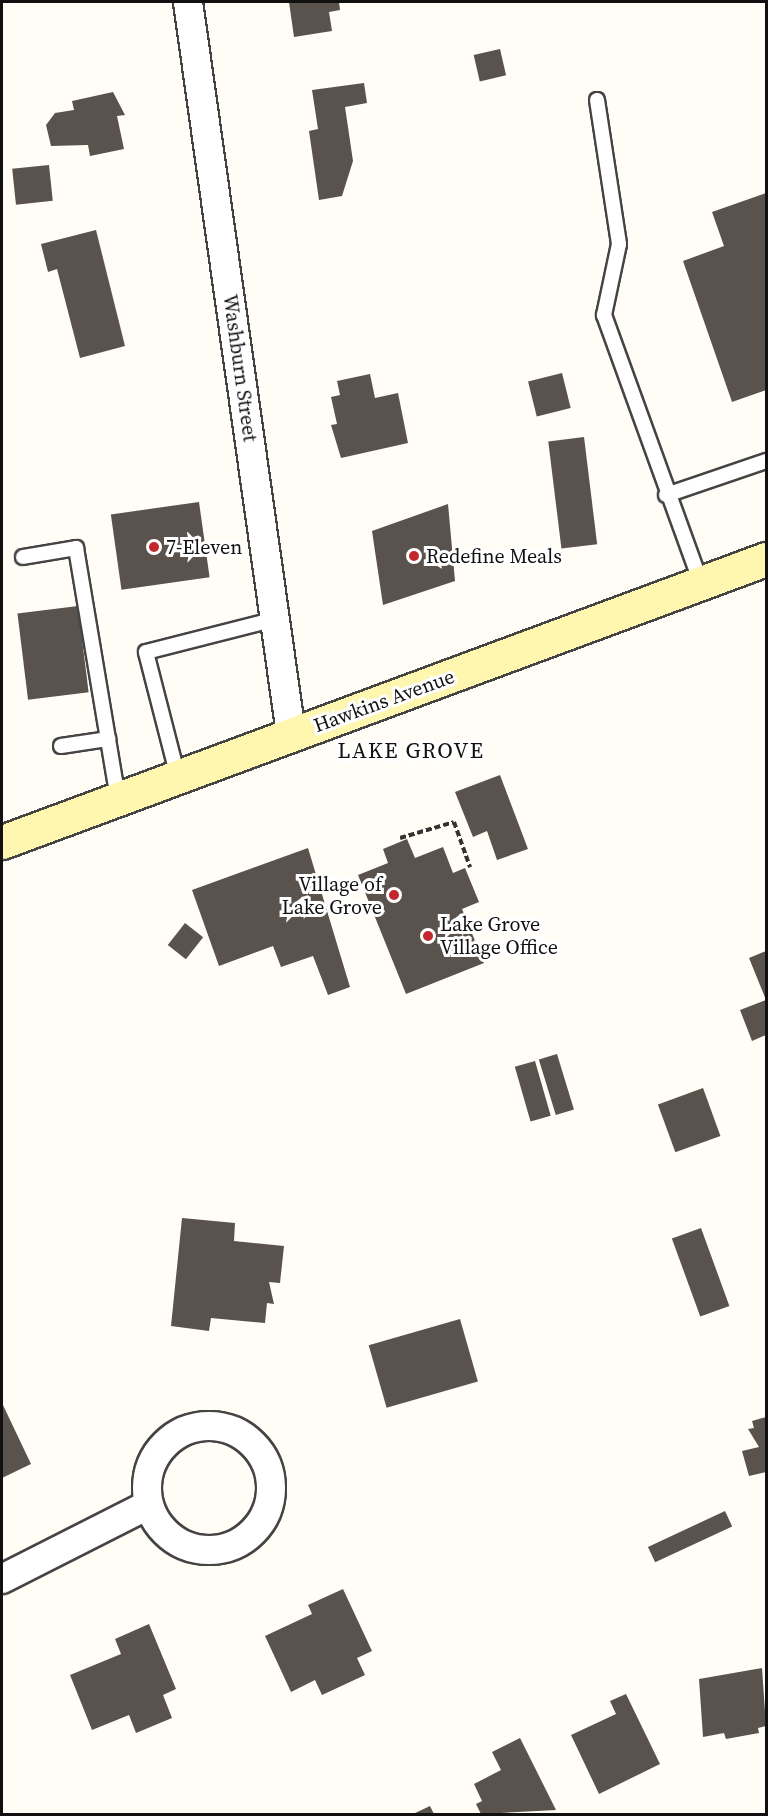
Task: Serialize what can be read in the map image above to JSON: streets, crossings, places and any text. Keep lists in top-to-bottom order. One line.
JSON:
{"streets":{"street":["Washburn Street","Hawkins Avenue"]},"crossings":[["Washburn Street","Hawkins Avenue"]],"districts":["LAKE GROVE"],"places":["7-Eleven","Redefine Meals","Village of Lake Grove","Lake Grove Village Office"]}
